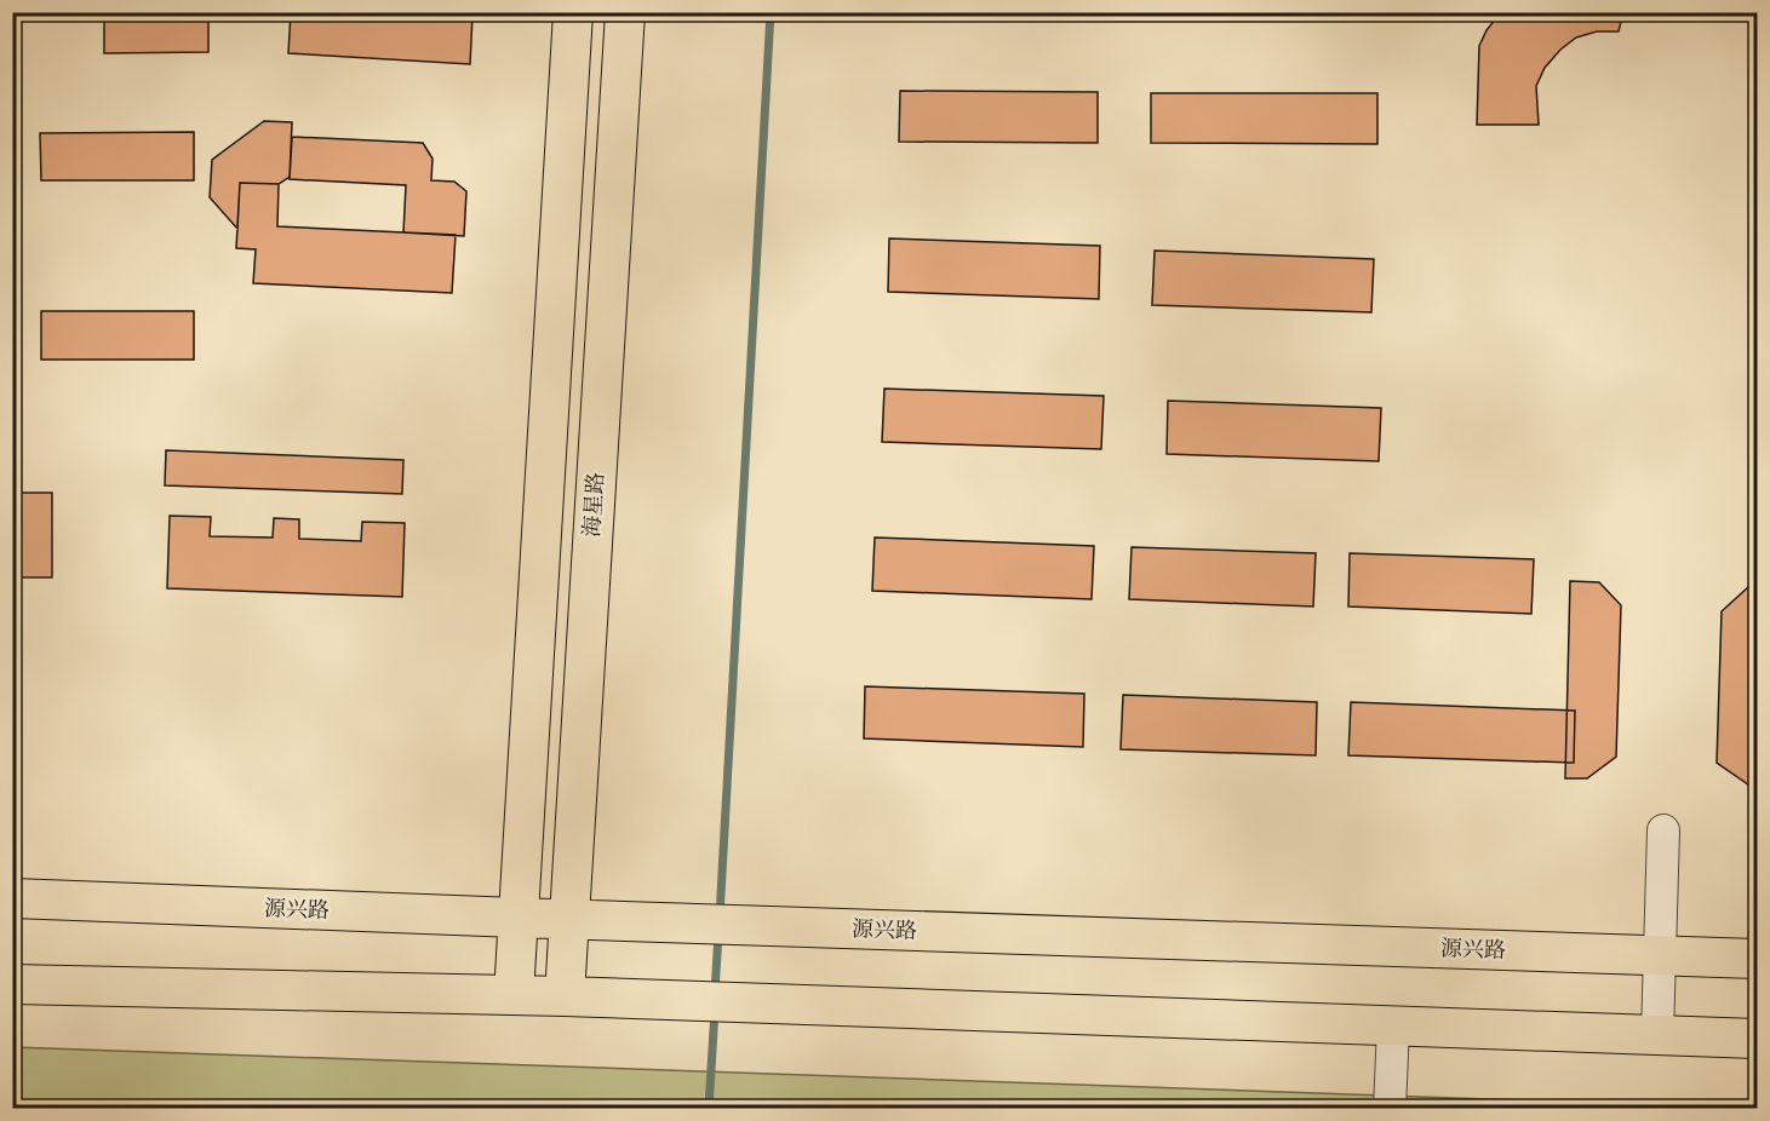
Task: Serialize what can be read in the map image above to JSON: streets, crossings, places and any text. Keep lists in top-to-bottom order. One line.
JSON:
{"streets":{"main road":["海星路","源兴路"]},"crossings":[["海星路","源兴路"]]}
